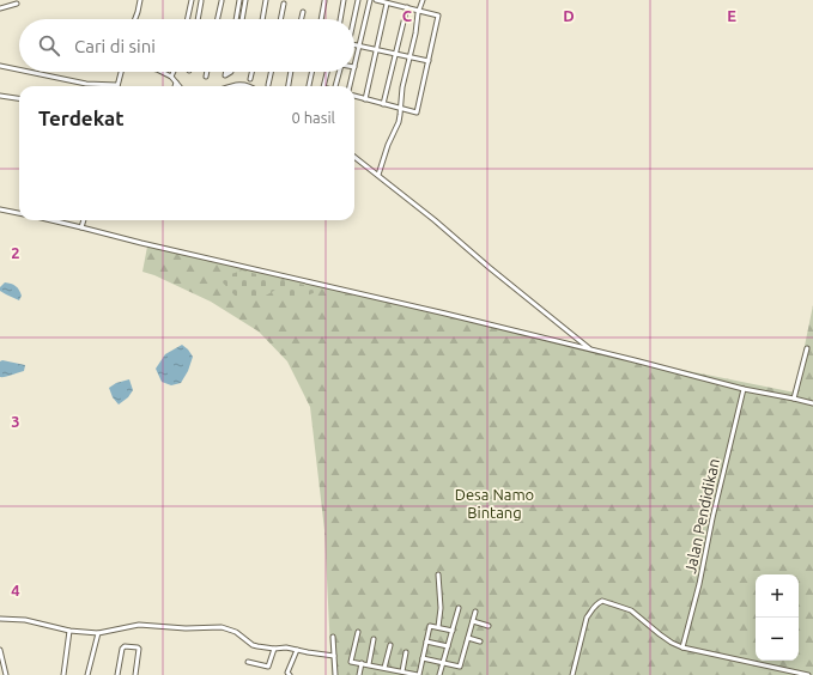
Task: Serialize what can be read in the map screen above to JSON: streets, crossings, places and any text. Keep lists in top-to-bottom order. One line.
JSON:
{"streets":{"street":["Jalan Pendidikan"]},"parks":["Desa Namo Bintang"],"page":{"search":"Cari di sini","heading":["Terdekat","0 hasil"],"map_buttons":["+","−"]},"grid":{"columns":["C","D","E"],"rows":["2","3","4"]}}
